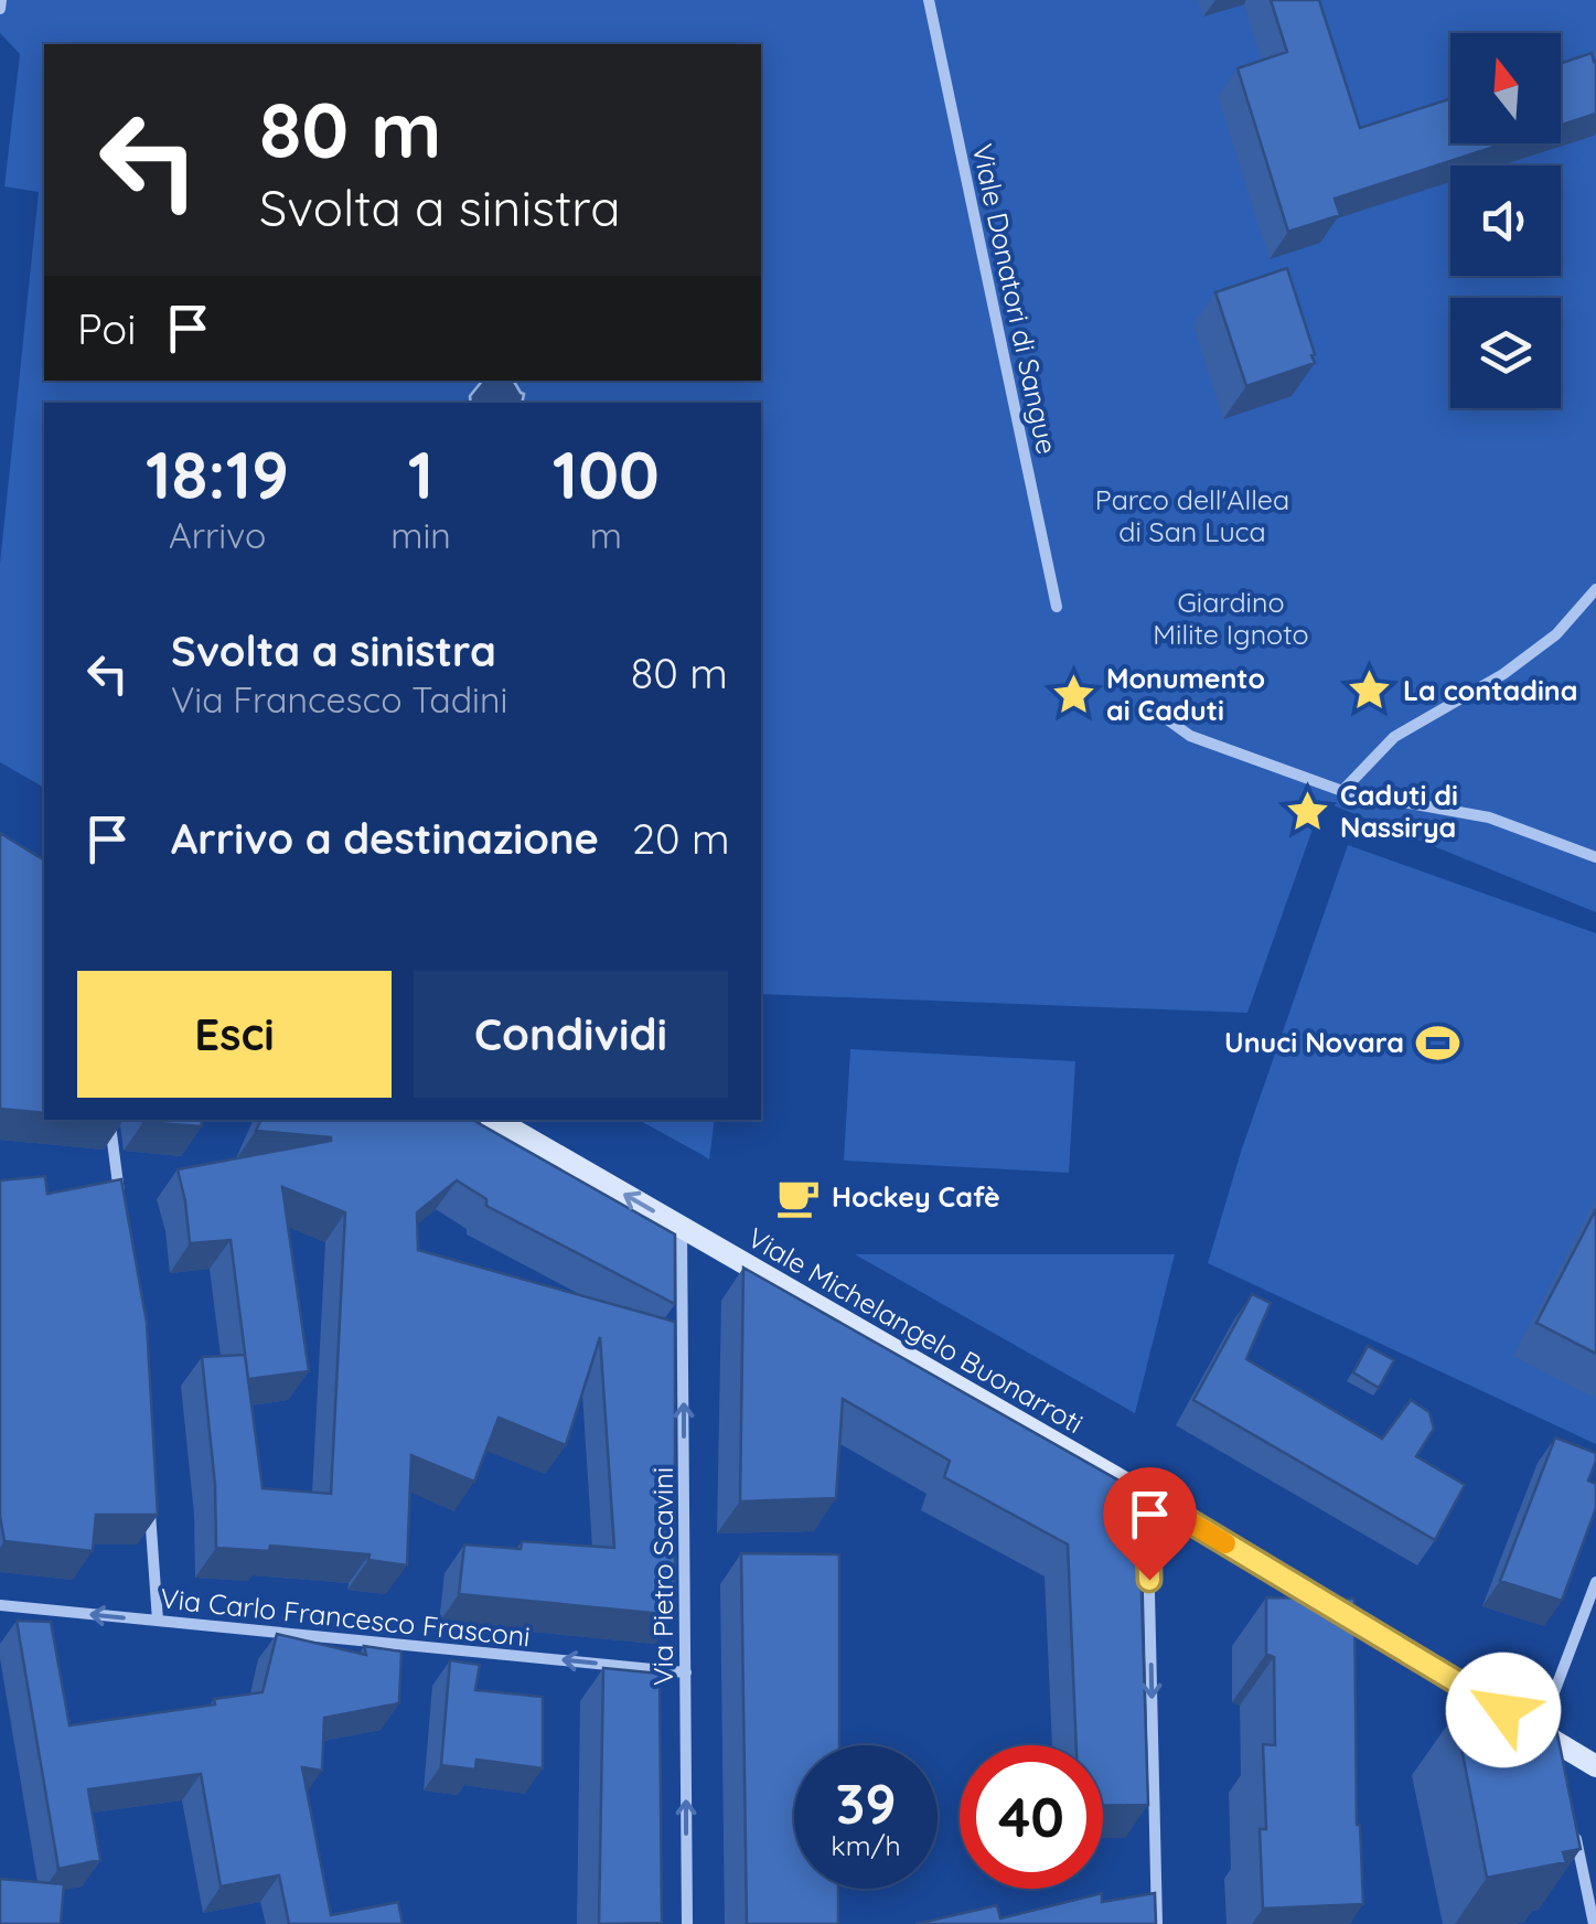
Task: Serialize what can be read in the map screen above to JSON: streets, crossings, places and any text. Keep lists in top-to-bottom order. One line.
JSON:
{"streets":{"street":["Viale Donatori di Sangue","Viale Michelangelo Buonarroti","Via Pietro Scavini","Via Carlo Francesco Frasconi"]},"crossings":[["Viale Michelangelo Buonarroti","Via Pietro Scavini"],["Via Pietro Scavini","Via Carlo Francesco Frasconi"]],"one_way":["Via Pietro Scavini","Via Carlo Francesco Frasconi"],"parks":["Parco dell'Allea di San Luca","Giardino Milite Ignoto"],"places":{"place":["La contadina","Monumento ai Caduti","Caduti di Nassirya"],"sports":["Unuci Novara"],"cafe":["Hockey Cafè"]},"north":"top","page":{"turn":["80 m","Svolta a sinistra"],"then":"Poi","eta":["18:19","Arrivo","1","min","100","m"],"list":[{"name":"Svolta a sinistra","note":"Via Francesco Tadini","value":"80 m"},{"name":"Arrivo a destinazione","value":"20 m"}],"buttons":["Esci","Condividi"],"speed":"39 km/h","limit":"40"}}
